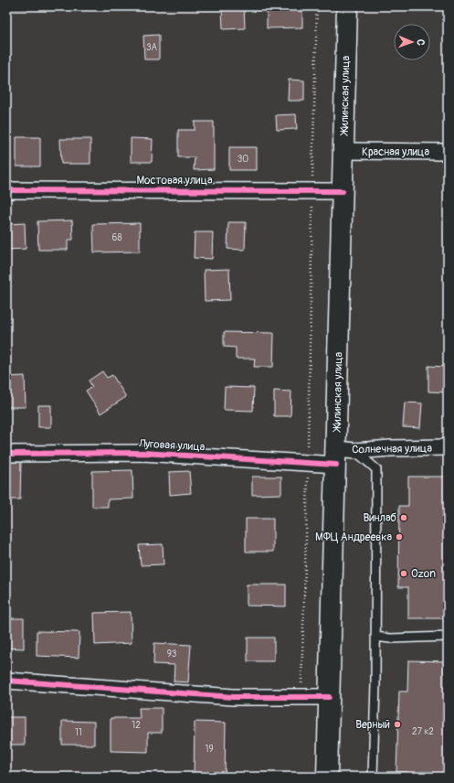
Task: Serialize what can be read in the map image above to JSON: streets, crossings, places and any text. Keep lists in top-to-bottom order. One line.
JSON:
{"streets":{"main road":["Жилинская улица"],"street":["Красная улица","Мостовая улица","Луговая улица","Солнечная улица"]},"crossings":[["Жилинская улица","Красная улица"],["Жилинская улица","Мостовая улица"],["Жилинская улица","Луговая улица"],["Жилинская улица","Солнечная улица"],["Луговая улица","Солнечная улица"]],"places":["Винлаб","МФЦ Андреевка","Ozon","Верный"],"house_numbers":["3А","30","68","93","12","27 к2","11","19"],"north":"right"}
